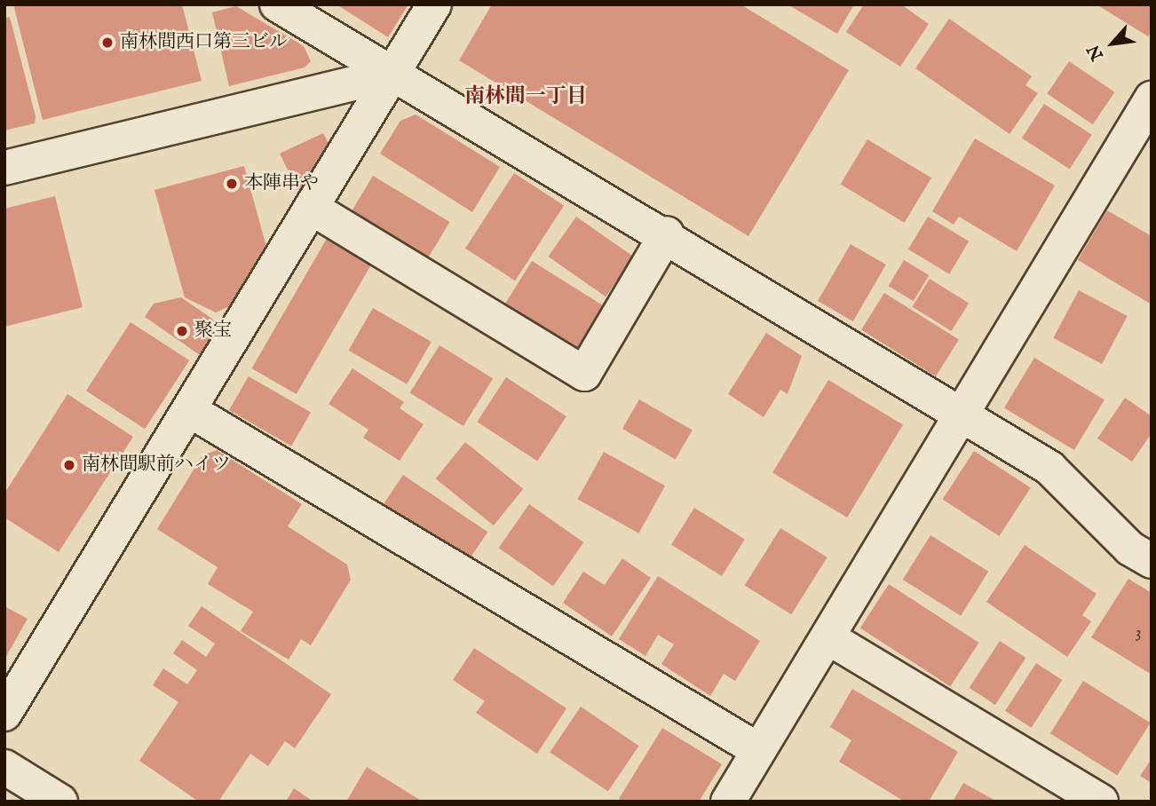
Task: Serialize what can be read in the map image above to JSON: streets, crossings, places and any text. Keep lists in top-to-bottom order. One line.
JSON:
{"districts":["南林間一丁目"],"places":["南林間西口第三ビル","本陣串や","聚宝","南林間駅前ハイツ"],"house_numbers":["3"],"north":"bottom left"}
